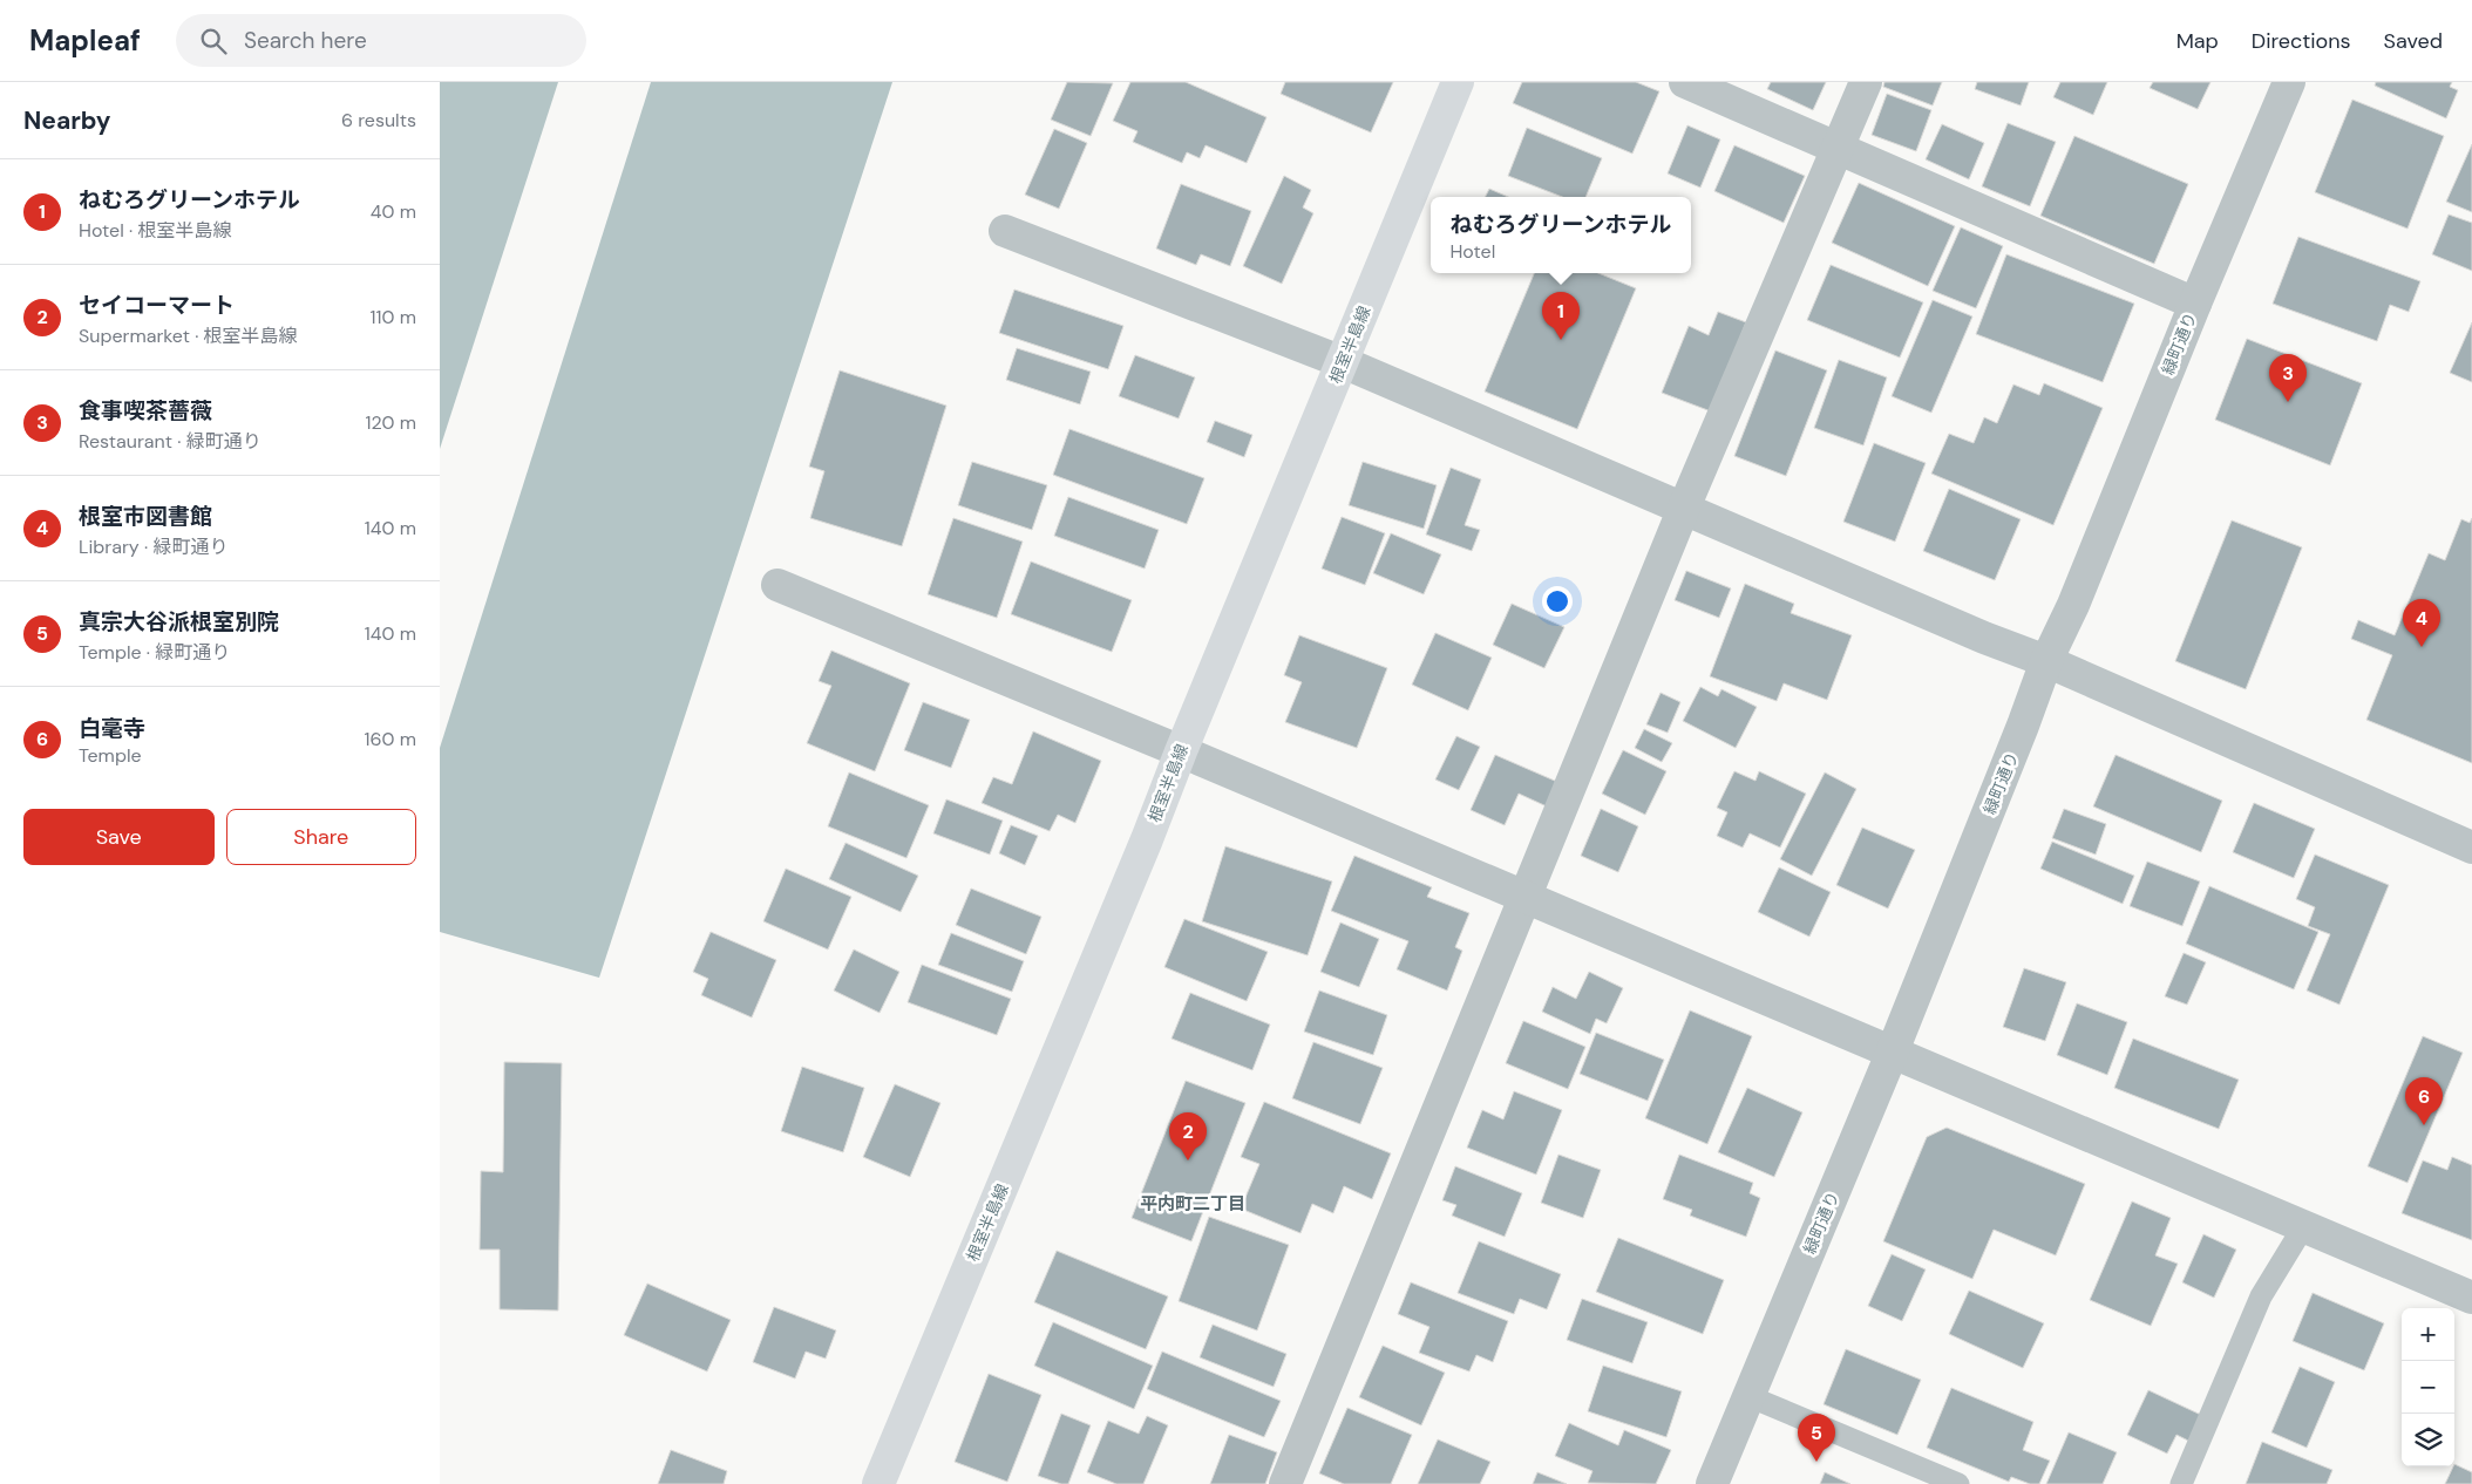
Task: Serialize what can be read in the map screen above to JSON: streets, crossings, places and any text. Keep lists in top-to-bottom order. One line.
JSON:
{"streets":{"main road":["根室半島線"],"street":["緑町通り"]},"districts":["平内町二丁目"],"page":{"header":"Mapleaf","search":"Search here","nav":["Map","Directions","Saved"],"heading":["Nearby","6 results"],"list":[{"mark":"1","name":"ねむろグリーンホテル","note":"Hotel · 根室半島線","value":"40 m"},{"mark":"2","name":"セイコーマート","note":"Supermarket · 根室半島線","value":"110 m"},{"mark":"3","name":"食事喫茶薔薇","note":"Restaurant · 緑町通り","value":"120 m"},{"mark":"4","name":"根室市図書館","note":"Library · 緑町通り","value":"140 m"},{"mark":"5","name":"真宗大谷派根室別院","note":"Temple · 緑町通り","value":"140 m"},{"mark":"6","name":"白毫寺","note":"Temple","value":"160 m"}],"popup":["ねむろグリーンホテル","Hotel"],"pins":["1","3","4","6","2","5"],"buttons":["Save","Share"],"map_buttons":["+","−"]}}
